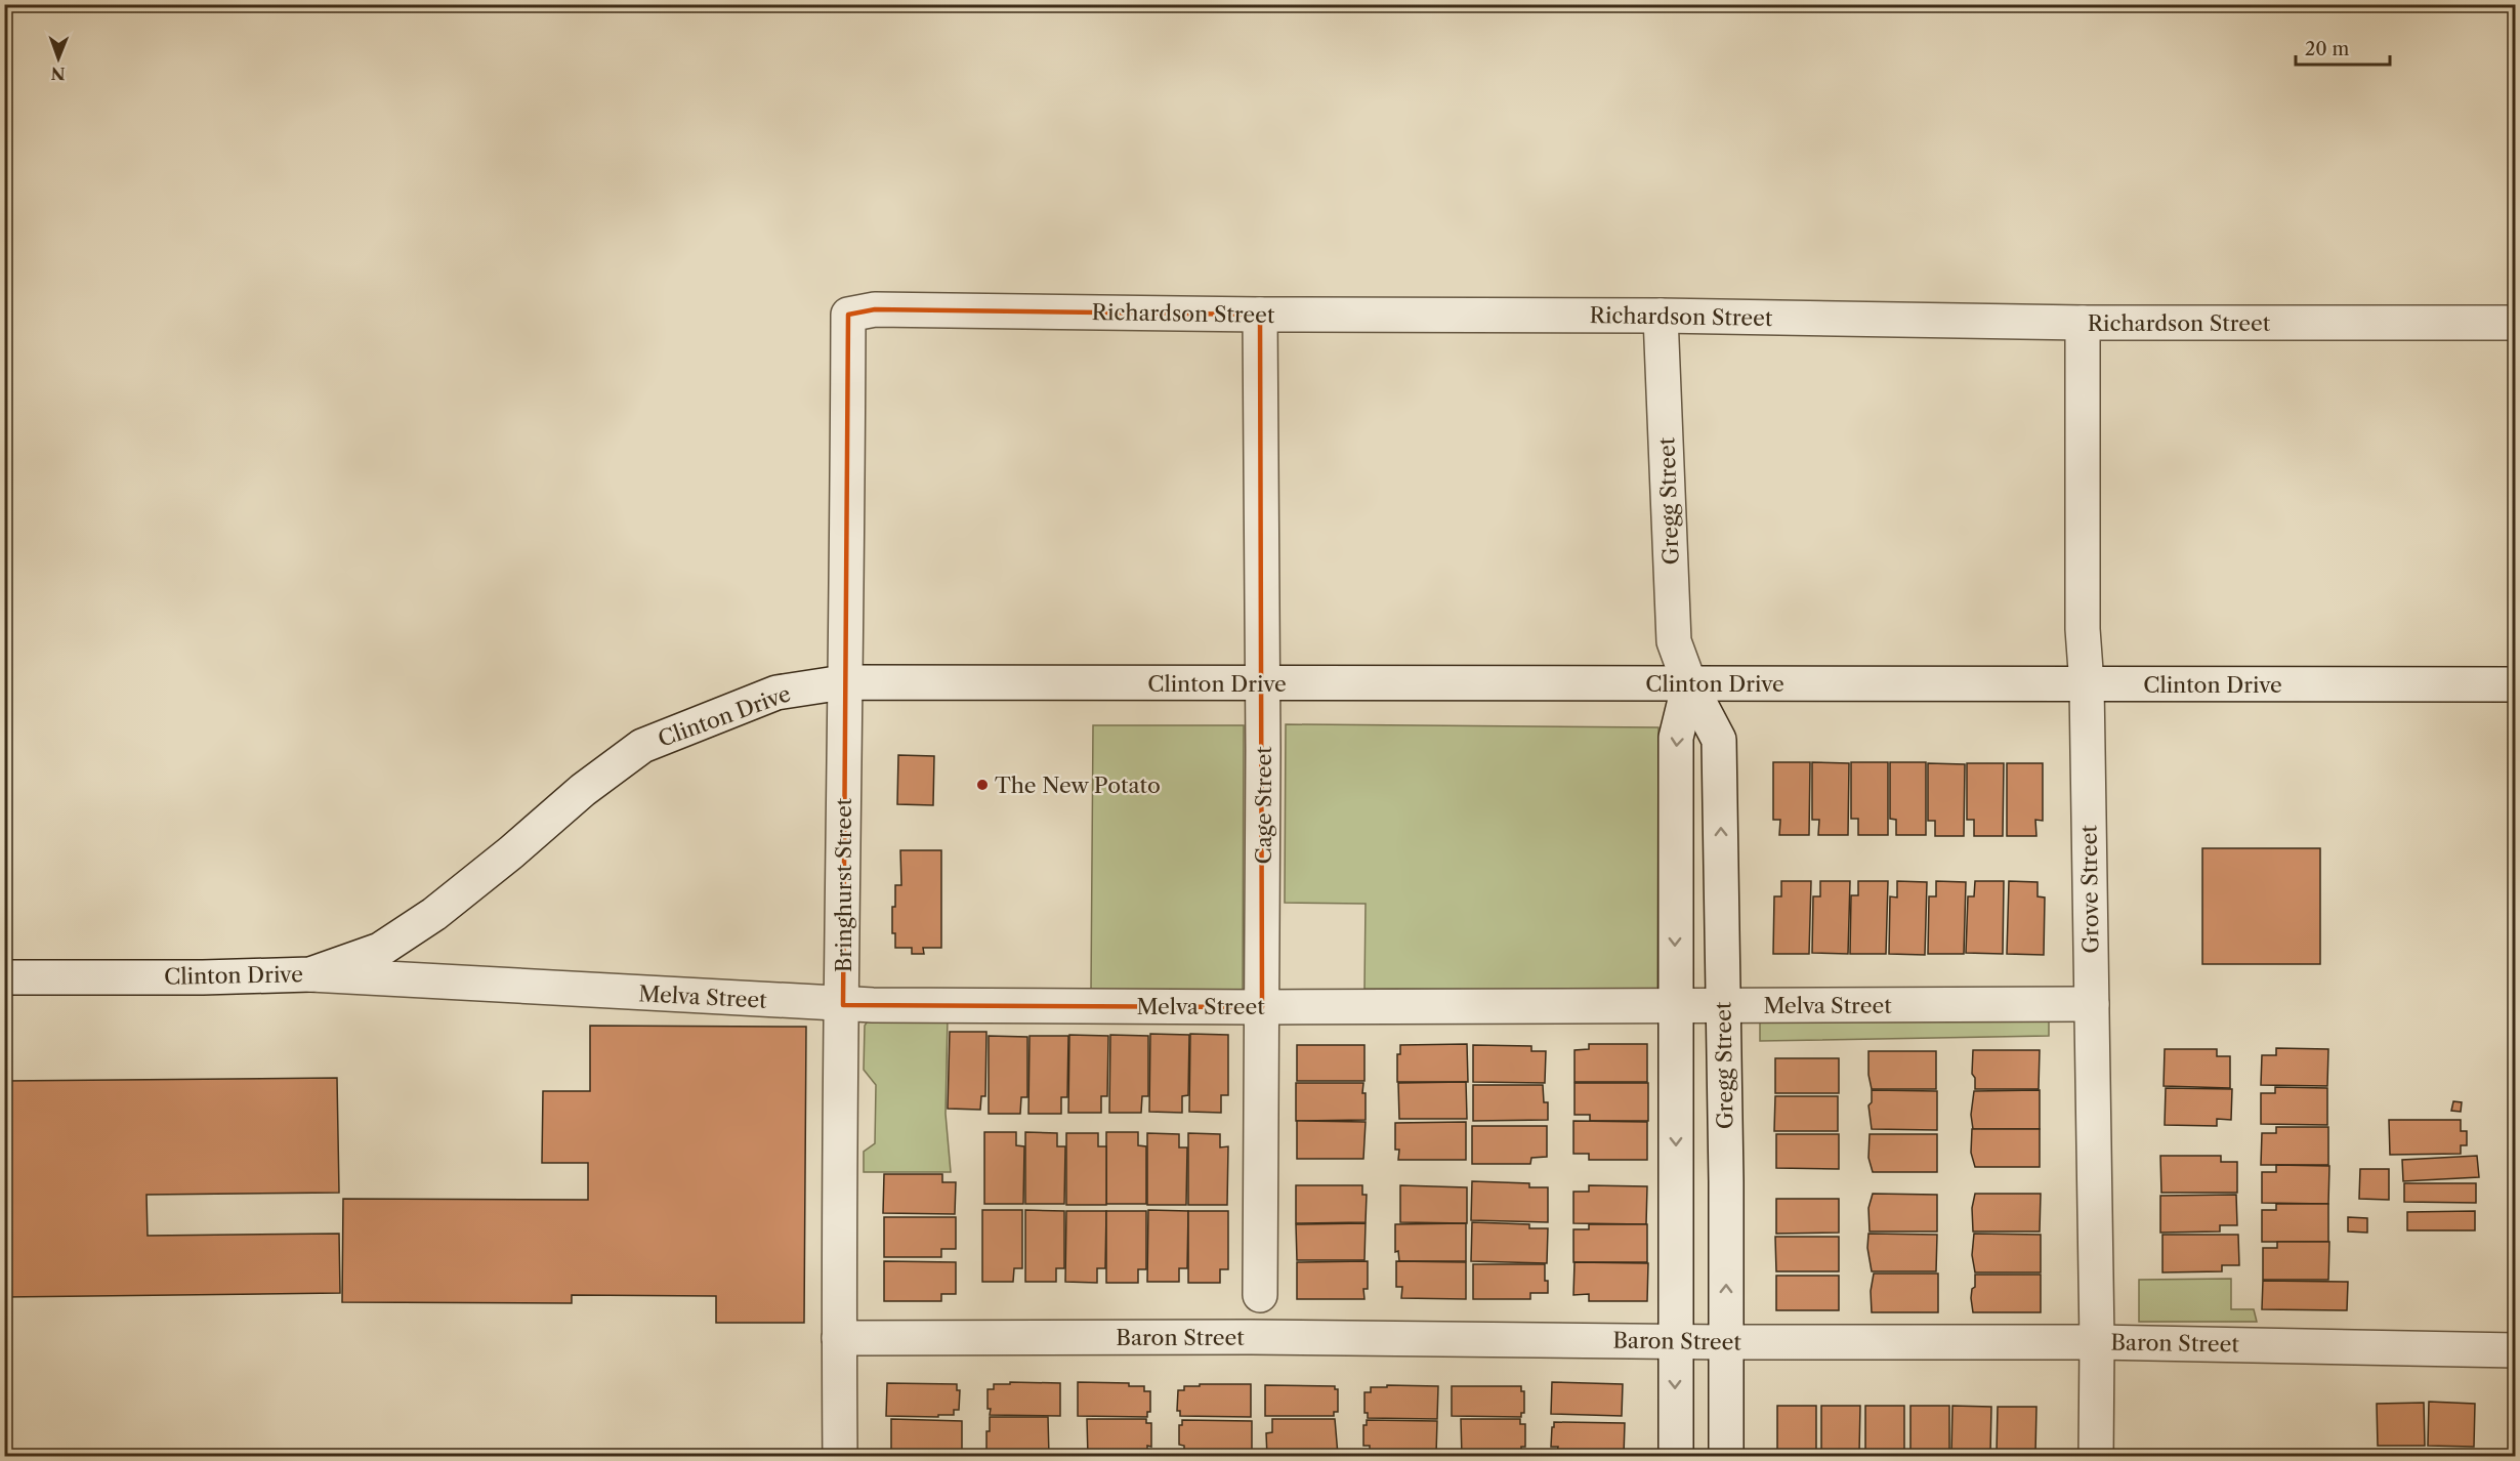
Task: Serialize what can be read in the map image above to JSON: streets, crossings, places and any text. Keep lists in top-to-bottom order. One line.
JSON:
{"streets":{"street":["Richardson Street","Gregg Street","Clinton Drive","Cage Street","Bringhurst Street","Grove Street","Melva Street","Baron Street"]},"crossings":[["Richardson Street","Gregg Street"],["Richardson Street","Cage Street"],["Richardson Street","Bringhurst Street"],["Richardson Street","Grove Street"],["Gregg Street","Clinton Drive"],["Gregg Street","Melva Street"],["Gregg Street","Baron Street"],["Clinton Drive","Cage Street"],["Clinton Drive","Bringhurst Street"],["Clinton Drive","Grove Street"],["Clinton Drive","Melva Street"],["Cage Street","Melva Street"],["Bringhurst Street","Melva Street"],["Bringhurst Street","Baron Street"],["Grove Street","Melva Street"],["Grove Street","Baron Street"]],"places":["The New Potato"],"scale_bar":"20 m","north":"bottom"}
